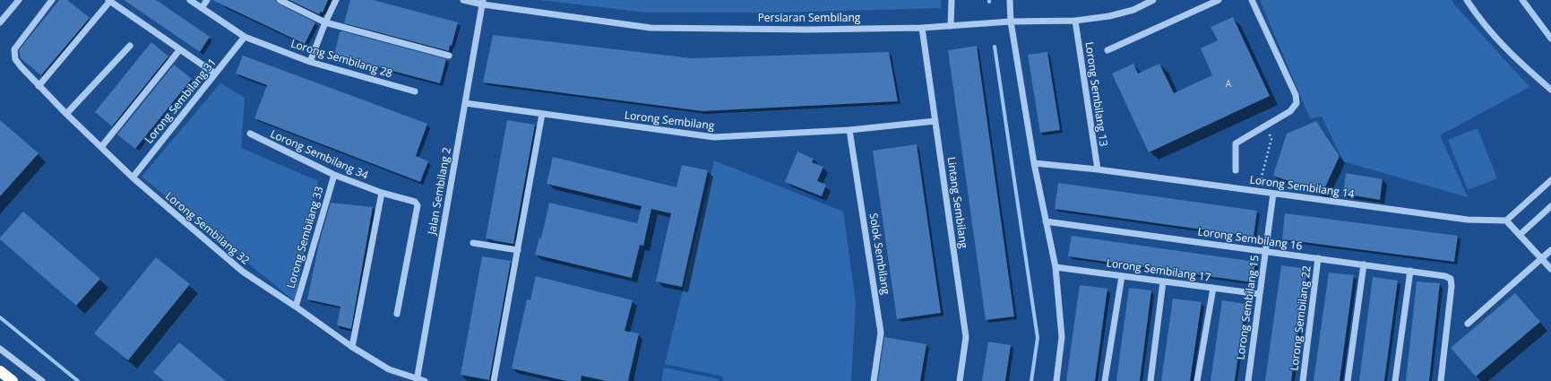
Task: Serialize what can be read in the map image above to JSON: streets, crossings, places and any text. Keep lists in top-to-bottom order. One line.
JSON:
{"streets":{"street":["Persiaran Sembilang","Lorong Sembilang 28","Lorong Sembilang 13","Lorong Sembilang 31","Lorong Sembilang","Lorong Sembilang 34","Lorong Sembilang 14","Jalan Sembilang 2","Lintang Sembilang","Lorong Sembilang 32","Lorong Sembilang 33","Lorong Sembilang 16","Solok Sembilang","Lorong Sembilang 17","Lorong Sembilang 15","Lorong Sembilang 22"]},"crossings":[["Persiaran Sembilang","Lorong Sembilang 13"],["Persiaran Sembilang","Jalan Sembilang 2"],["Persiaran Sembilang","Lintang Sembilang"],["Lorong Sembilang 28","Lorong Sembilang 31"],["Lorong Sembilang 13","Lorong Sembilang 14"],["Lorong Sembilang 31","Lorong Sembilang 32"],["Lorong Sembilang","Jalan Sembilang 2"],["Lorong Sembilang","Lintang Sembilang"],["Lorong Sembilang","Solok Sembilang"],["Lorong Sembilang 34","Lorong Sembilang 33"],["Lorong Sembilang 14","Lorong Sembilang 15"],["Jalan Sembilang 2","Lorong Sembilang 32"],["Lorong Sembilang 32","Lorong Sembilang 33"],["Lorong Sembilang 16","Lorong Sembilang 15"],["Lorong Sembilang 16","Lorong Sembilang 22"],["Lorong Sembilang 17","Lorong Sembilang 15"]],"house_numbers":["A"]}
